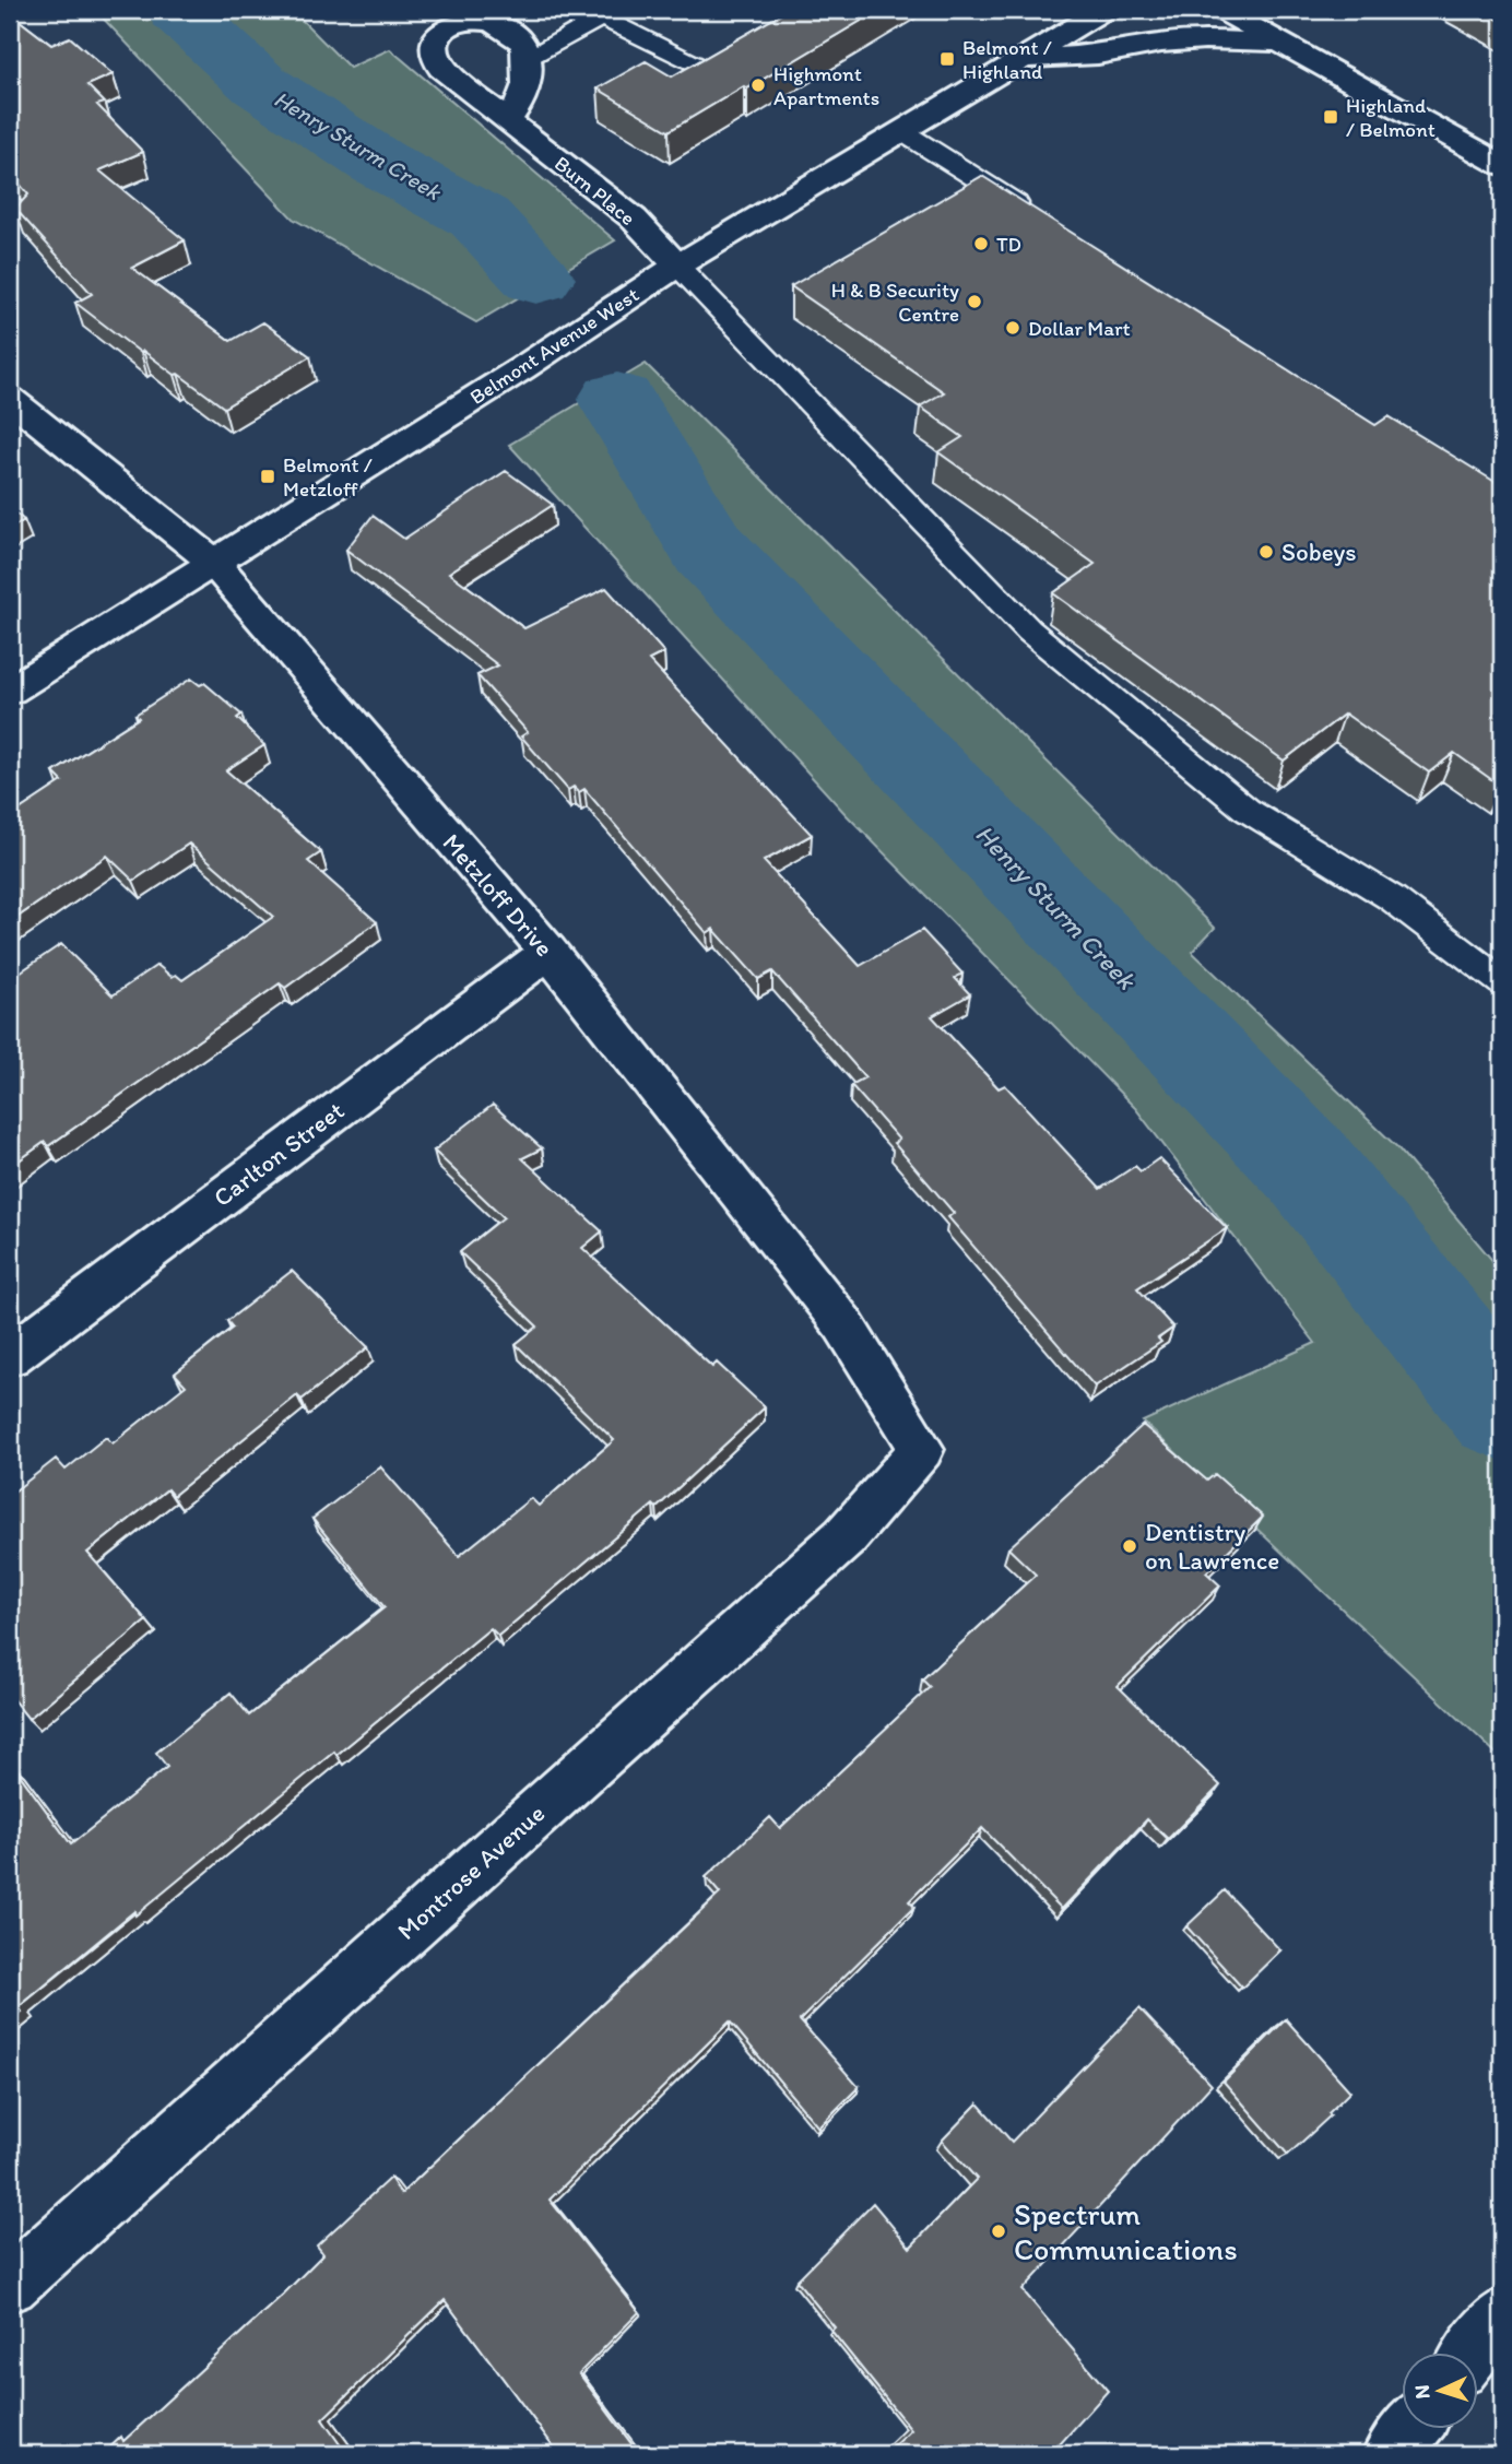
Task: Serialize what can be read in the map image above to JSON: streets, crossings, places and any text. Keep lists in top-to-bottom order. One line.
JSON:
{"streets":{"street":["Burn Place","Belmont Avenue West","Metzloff Drive","Carlton Street","Montrose Avenue"]},"crossings":[["Burn Place","Belmont Avenue West"],["Belmont Avenue West","Metzloff Drive"],["Metzloff Drive","Carlton Street"],["Metzloff Drive","Montrose Avenue"]],"water":["Henry Sturm Creek"],"places":{"transit":["Belmont / Highland","Highland / Belmont","Belmont / Metzloff"],"other":["Highmont Apartments","TD","H & B Security Centre","Dollar Mart","Sobeys","Dentistry on Lawrence","Spectrum Communications"]},"north":"left"}
